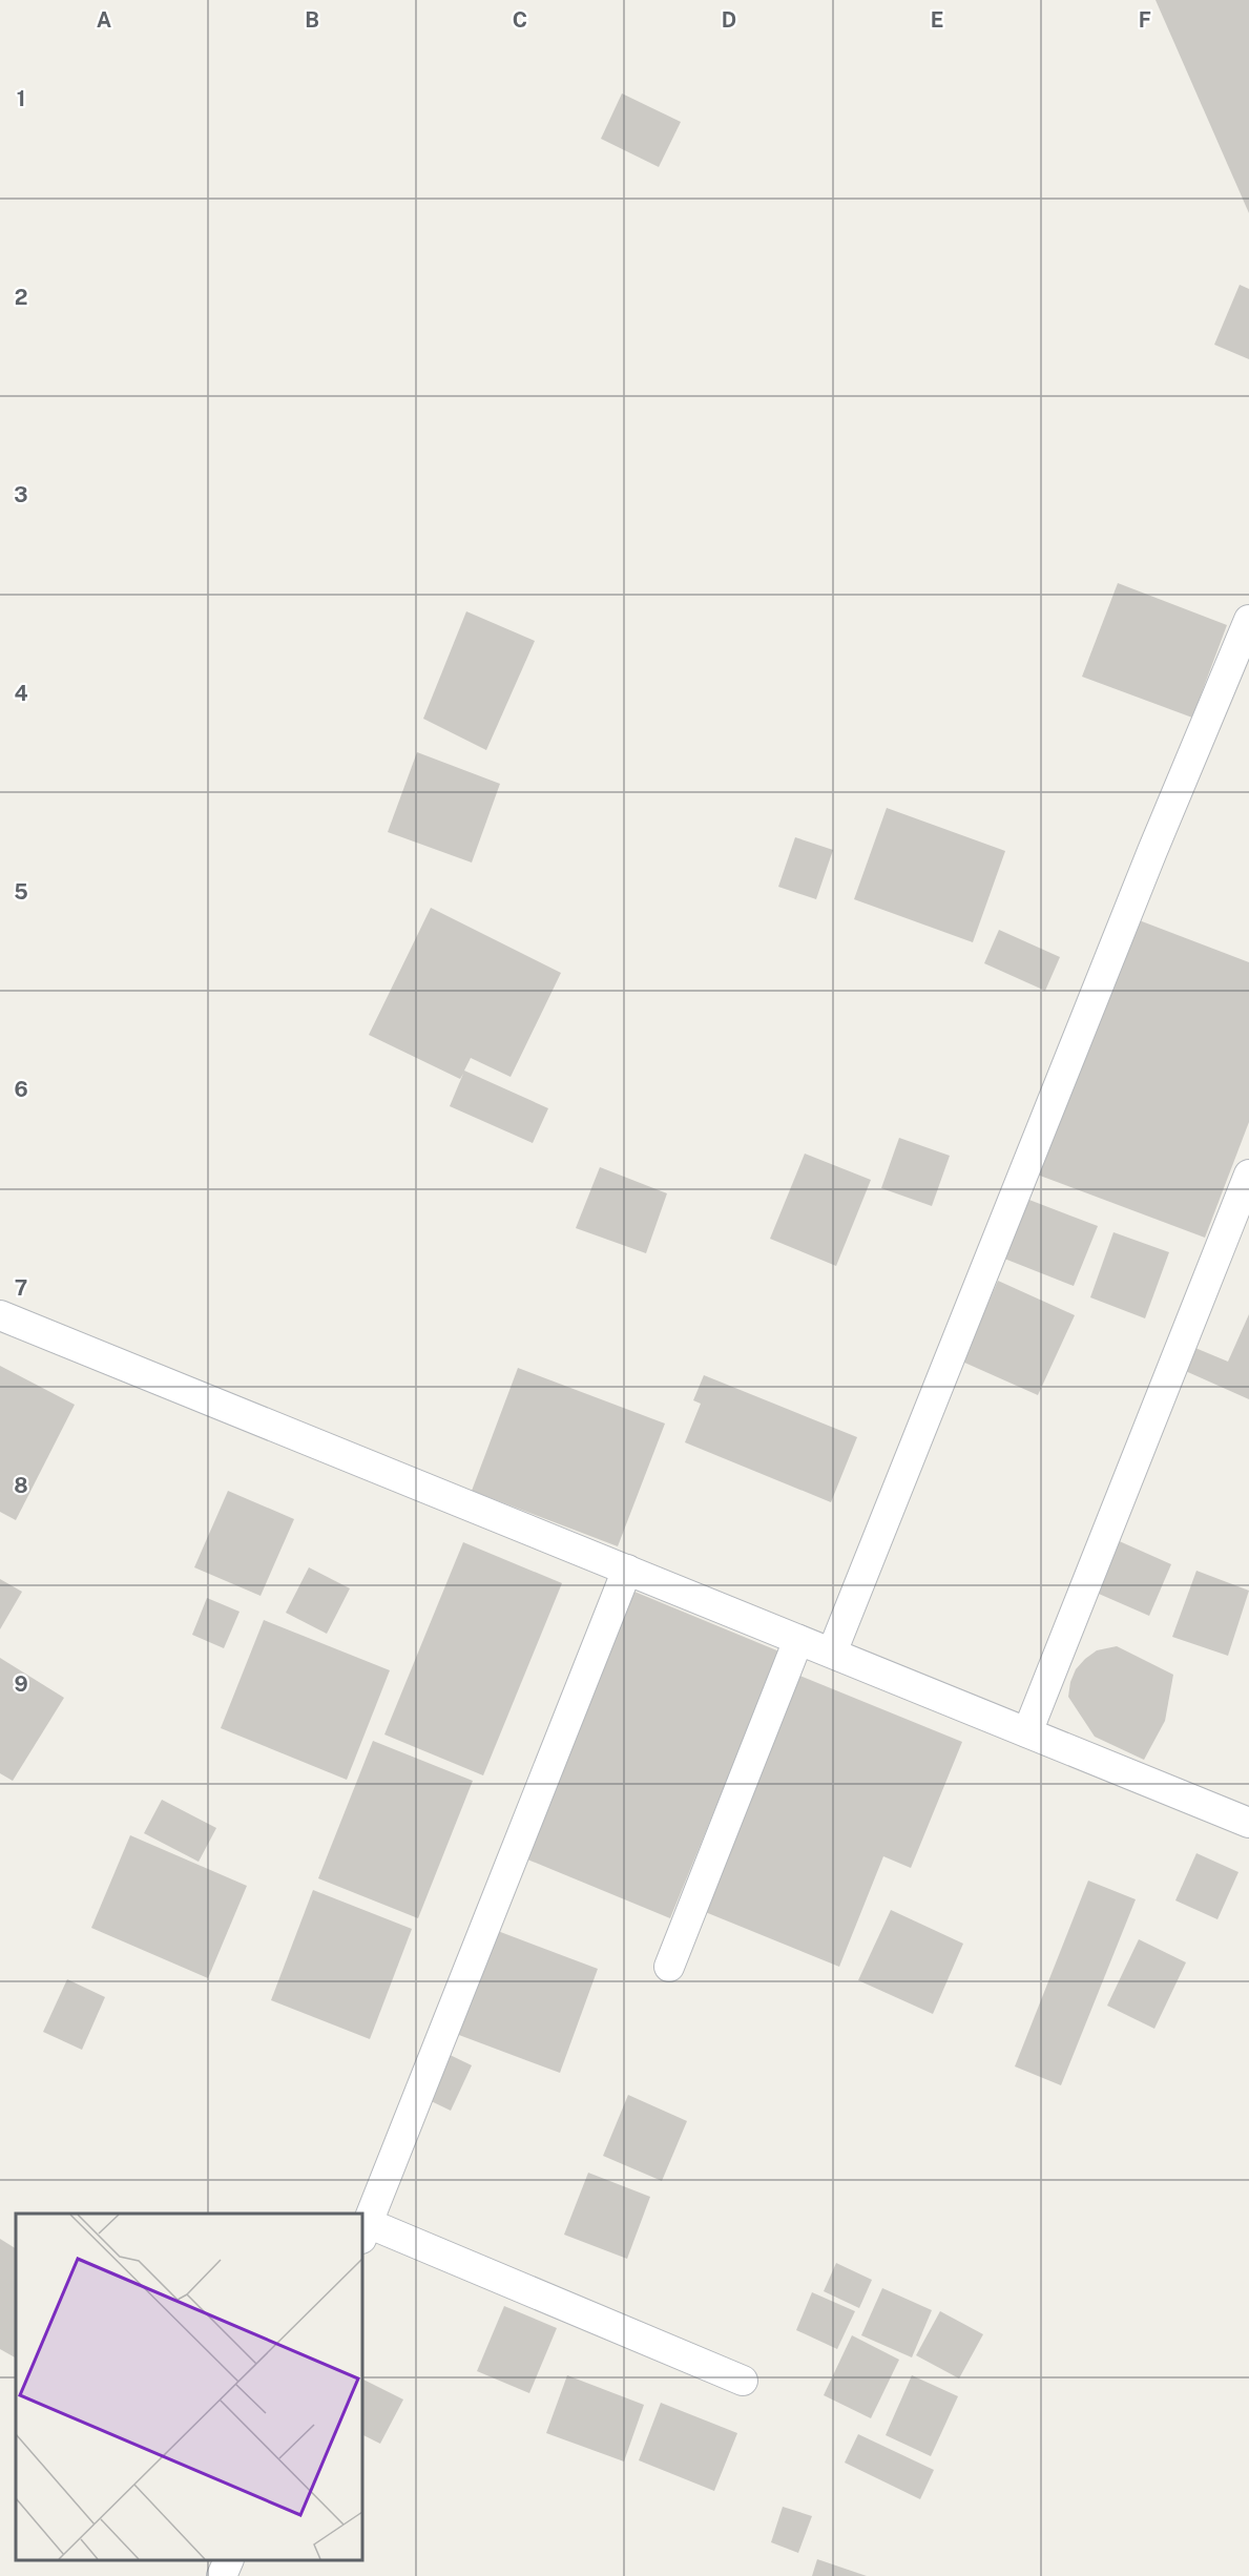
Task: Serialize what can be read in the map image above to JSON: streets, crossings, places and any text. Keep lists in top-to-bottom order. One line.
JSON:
{"grid":{"columns":["A","B","C","D","E","F"],"rows":["1","2","3","4","5","6","7","8","9"]}}
